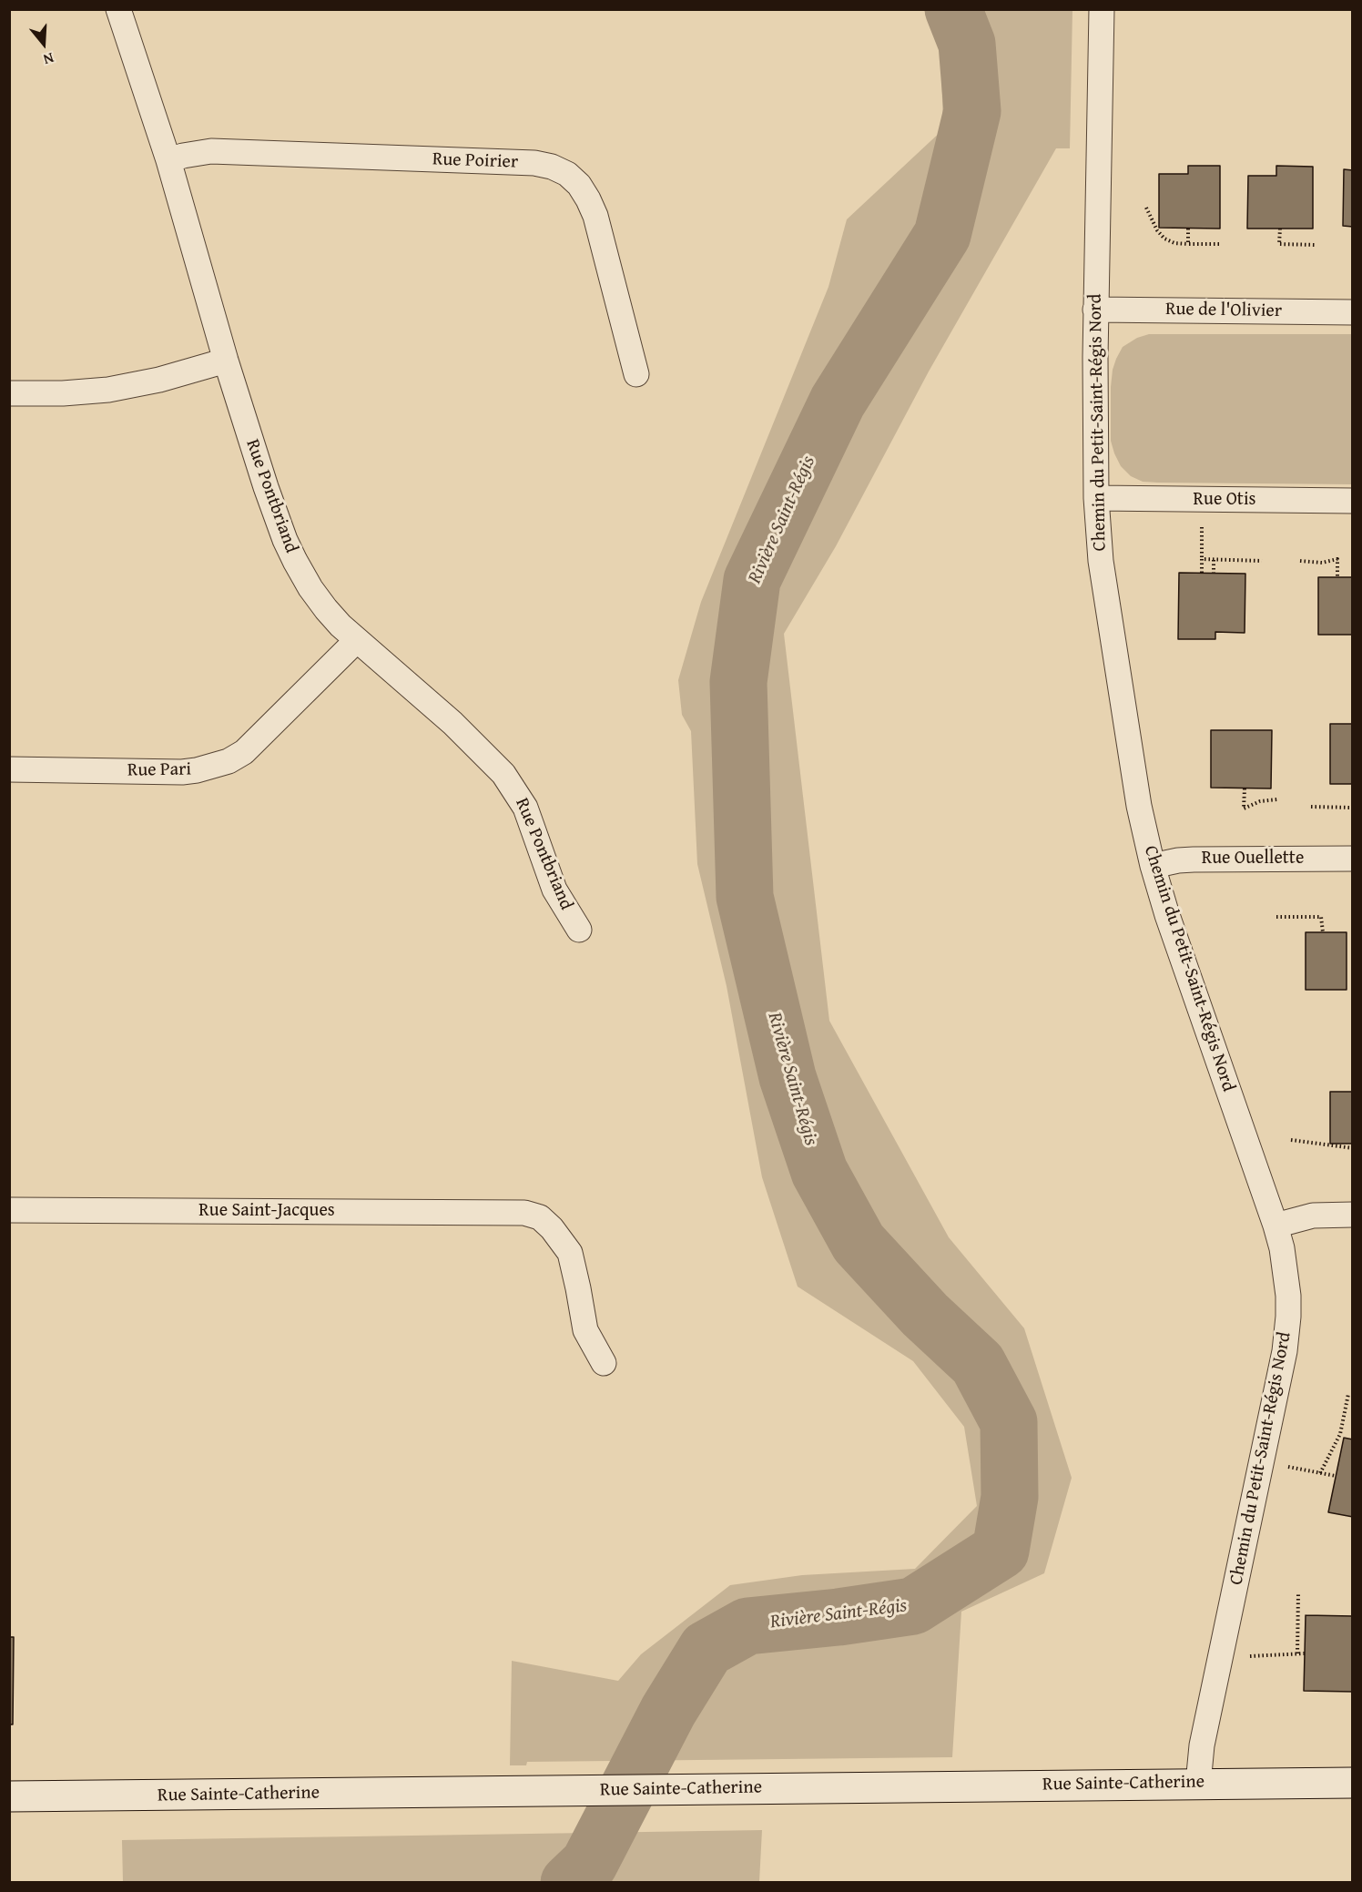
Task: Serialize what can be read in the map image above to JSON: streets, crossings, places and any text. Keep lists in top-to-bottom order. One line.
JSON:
{"streets":{"street":["Rue Poirier","Rue de l'Olivier","Chemin du Petit-Saint-Régis Nord","Rue Pontbriand","Rue Otis","Rue Pari","Rue Ouellette","Rue Saint-Jacques","Rue Sainte-Catherine"]},"crossings":[["Rue Poirier","Rue Pontbriand"],["Rue de l'Olivier","Chemin du Petit-Saint-Régis Nord"],["Chemin du Petit-Saint-Régis Nord","Rue Otis"],["Chemin du Petit-Saint-Régis Nord","Rue Ouellette"],["Chemin du Petit-Saint-Régis Nord","Rue Sainte-Catherine"],["Rue Pontbriand","Rue Pari"]],"water":["Rivière Saint-Régis"],"north":"bottom"}
